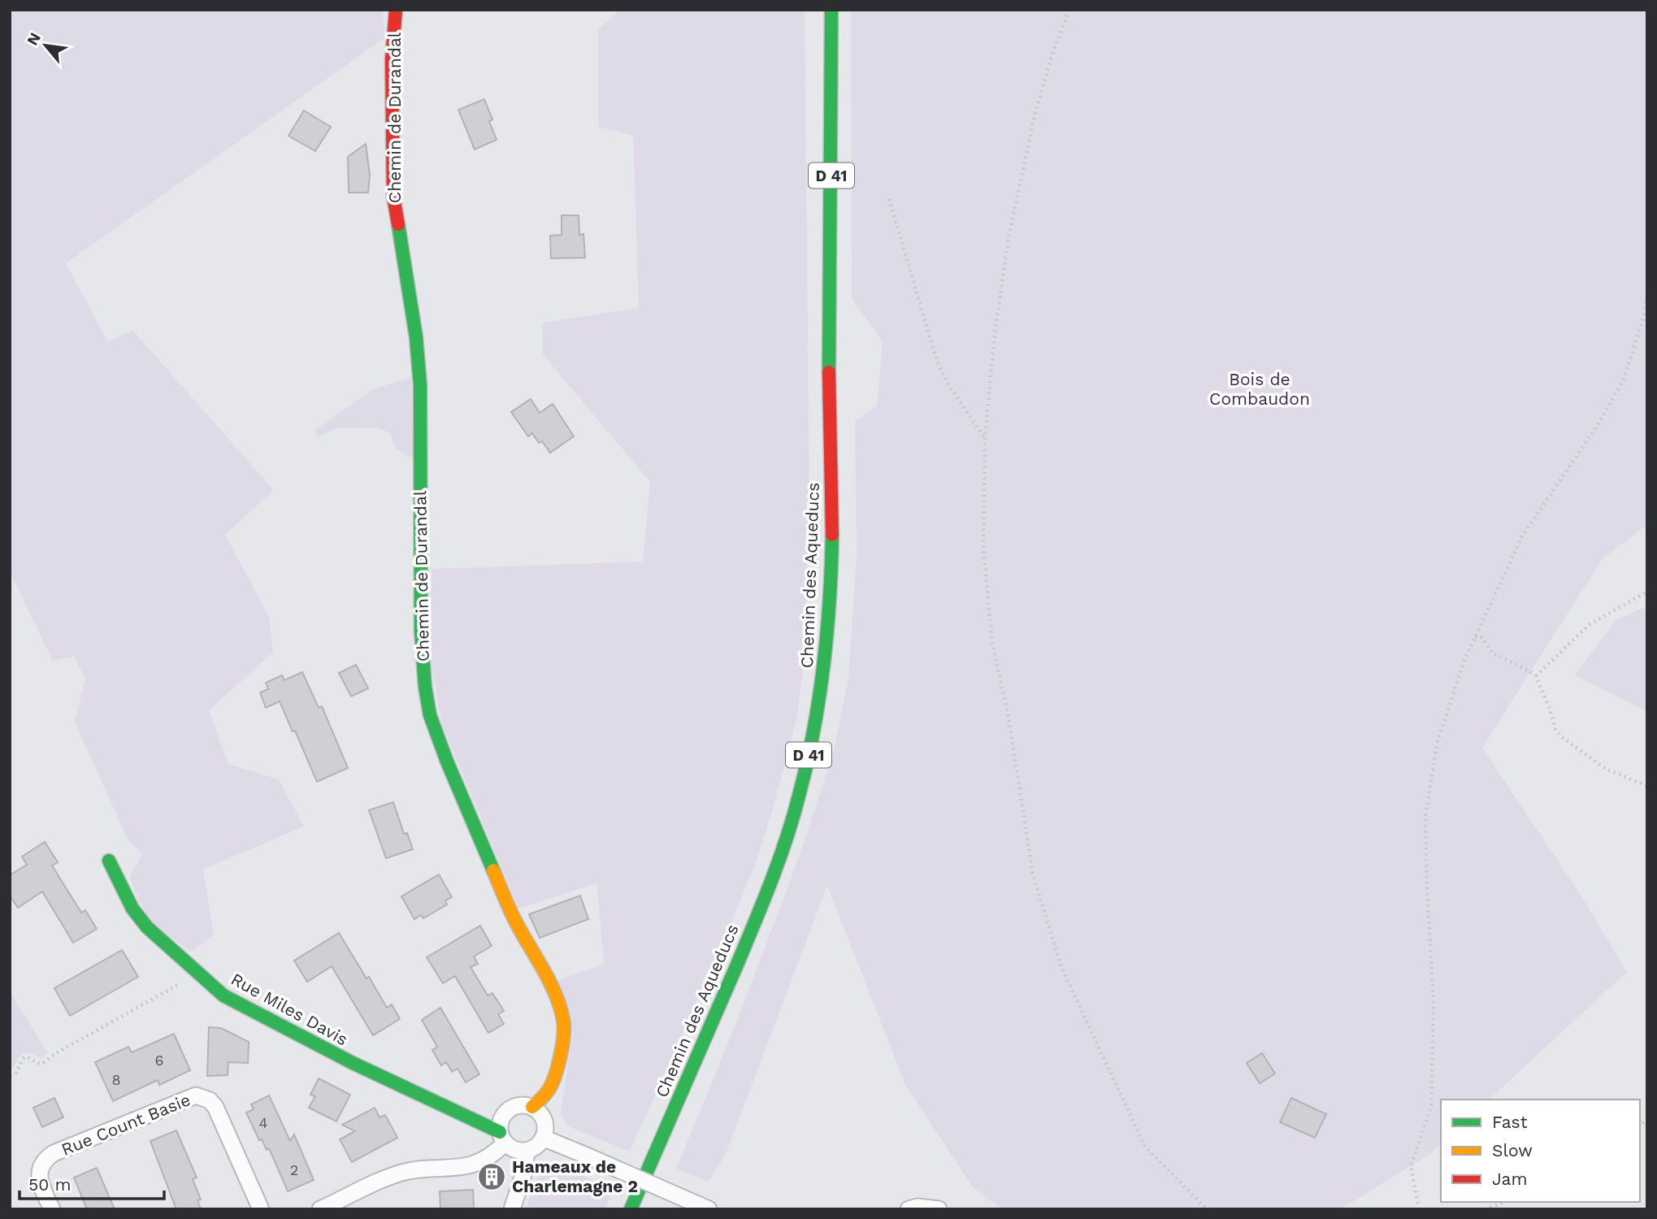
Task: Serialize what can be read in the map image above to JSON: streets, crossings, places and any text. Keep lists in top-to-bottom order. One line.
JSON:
{"streets":{"street":["Chemin de Durandal","D 41","Chemin des Aqueducs","Rue Miles Davis","Rue Count Basie"]},"crossings":[["Chemin de Durandal","Rue Miles Davis"]],"parks":["Bois de Combaudon"],"places":{"building":["Hameaux de Charlemagne 2"]},"house_numbers":["6","8","4","2"],"legend":["Fast","Slow","Jam"],"scale_bar":"50 m","north":"top left"}
